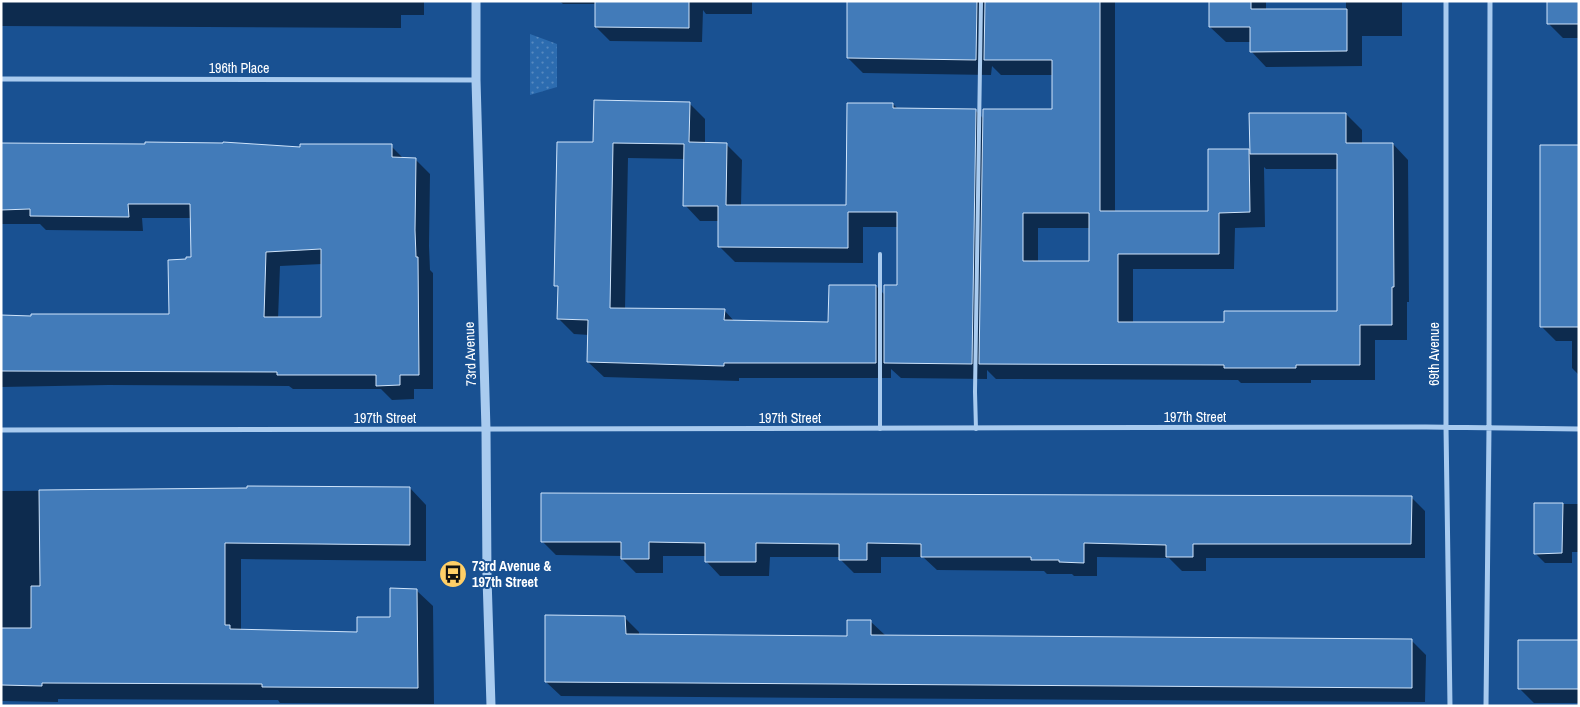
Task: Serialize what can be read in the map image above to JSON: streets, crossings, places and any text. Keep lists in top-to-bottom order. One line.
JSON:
{"streets":{"street":["196th Place","73rd Avenue","69th Avenue","197th Street"]},"crossings":[["196th Place","73rd Avenue"],["73rd Avenue","197th Street"],["69th Avenue","197th Street"]],"places":{"bus stop":["73rd Avenue & 197th Street"]}}
